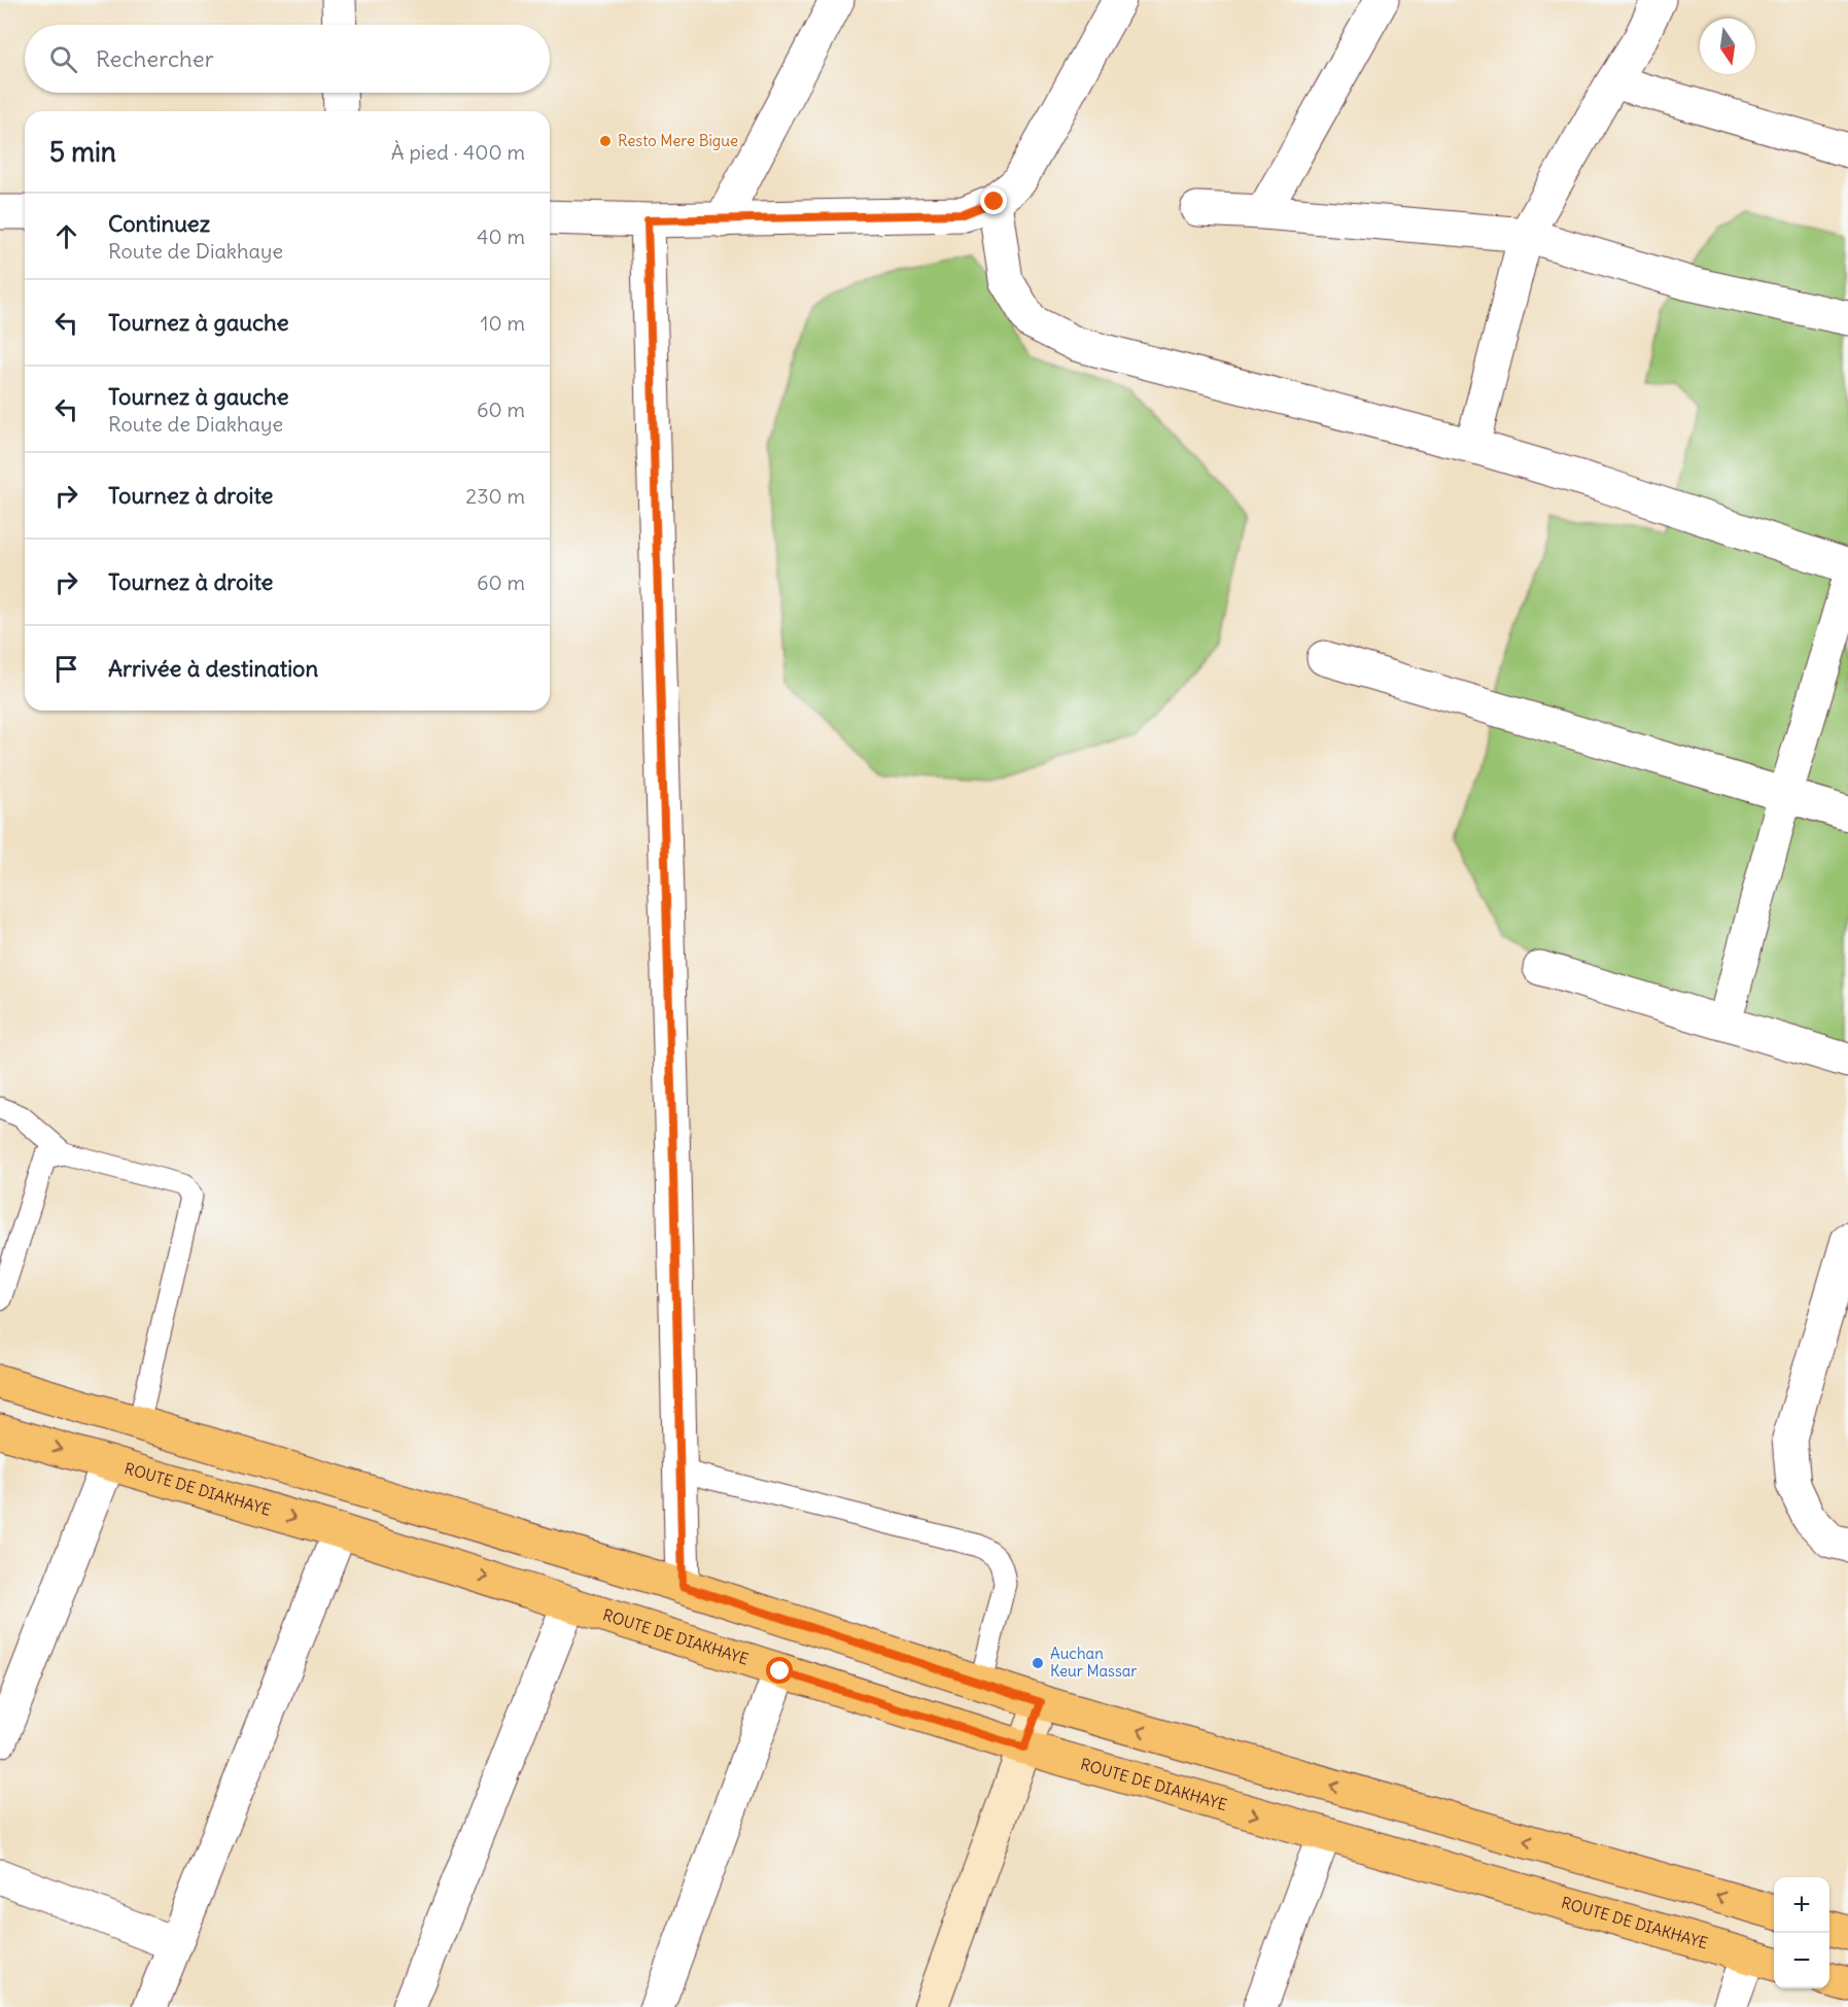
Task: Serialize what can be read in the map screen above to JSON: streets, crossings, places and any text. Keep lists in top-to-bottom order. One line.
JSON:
{"streets":{"main road":["ROUTE DE DIAKHAYE"]},"places":["Resto Mere Bigue","Auchan Keur Massar"],"north":"bottom","page":{"search":"Rechercher","heading":["5 min","À pied · 400 m"],"list":[["Continuez","Route de Diakhaye","40 m"],["Tournez à gauche","10 m"],["Tournez à gauche","Route de Diakhaye","60 m"],["Tournez à droite","230 m"],["Tournez à droite","60 m"],"Arrivée à destination"],"map_buttons":["+","−"]}}
